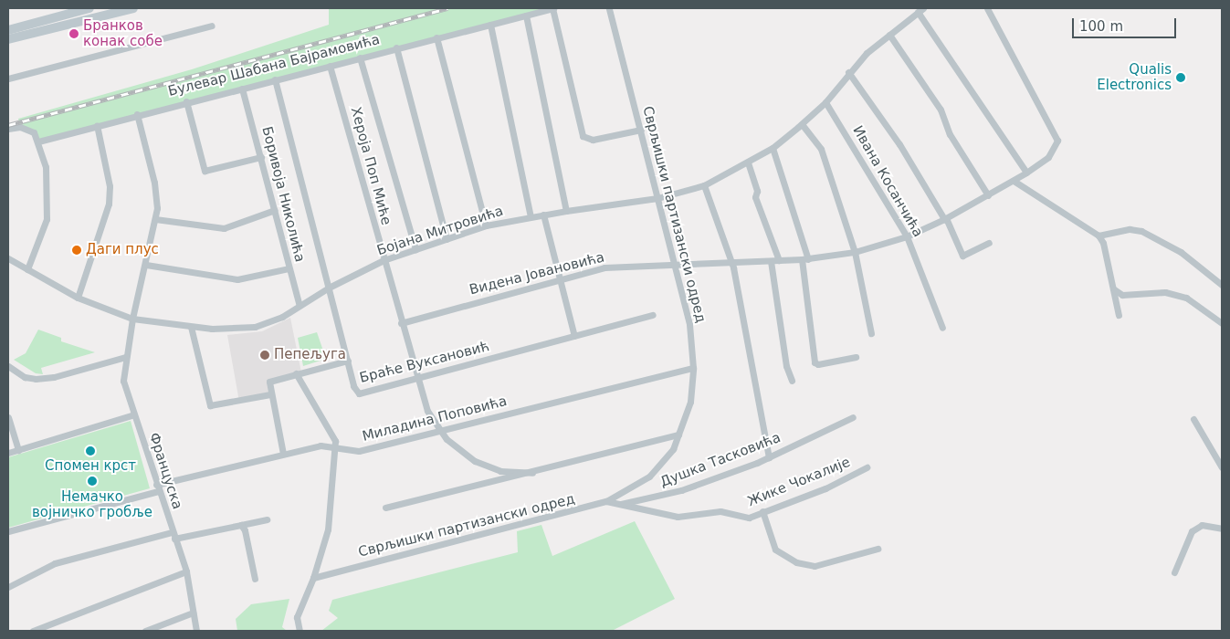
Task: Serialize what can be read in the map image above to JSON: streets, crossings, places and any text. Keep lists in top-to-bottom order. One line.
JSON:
{"streets":{"street":["Булевар Шабана Бајрамовића","Хероја Поп Миће","Ивана Косанчића","Боривоја Николића","Сврљишки партизански одред","Бојана Митровића","Видена Јовановића","Браће Вуксановић","Миладина Поповића","Душка Тасковића","Француска","Жике Чокалије"]},"crossings":[["Булевар Шабана Бајрамовића","Хероја Поп Миће"],["Булевар Шабана Бајрамовића","Боривоја Николића"],["Булевар Шабана Бајрамовића","Браће Вуксановић"],["Булевар Шабана Бајрамовића","Француска"],["Хероја Поп Миће","Сврљишки партизански одред"],["Хероја Поп Миће","Бојана Митровића"],["Хероја Поп Миће","Видена Јовановића"],["Хероја Поп Миће","Браће Вуксановић"],["Хероја Поп Миће","Миладина Поповића"],["Ивана Косанчића","Бојана Митровића"],["Ивана Косанчића","Видена Јовановића"],["Боривоја Николића","Бојана Митровића"],["Сврљишки партизански одред","Бојана Митровића"],["Сврљишки партизански одред","Видена Јовановића"],["Сврљишки партизански одред","Миладина Поповића"],["Сврљишки партизански одред","Жике Чокалије"],["Бојана Митровића","Браће Вуксановић"],["Бојана Митровића","Француска"],["Миладина Поповића","Француска"],["Душка Тасковића","Жике Чокалије"]],"places":["Бранков конак собе","Qualis Electronics","Даги плус","Пепељуга","Спомен крст","Немачко војничко гробље"],"scale_bar":"100 m"}
